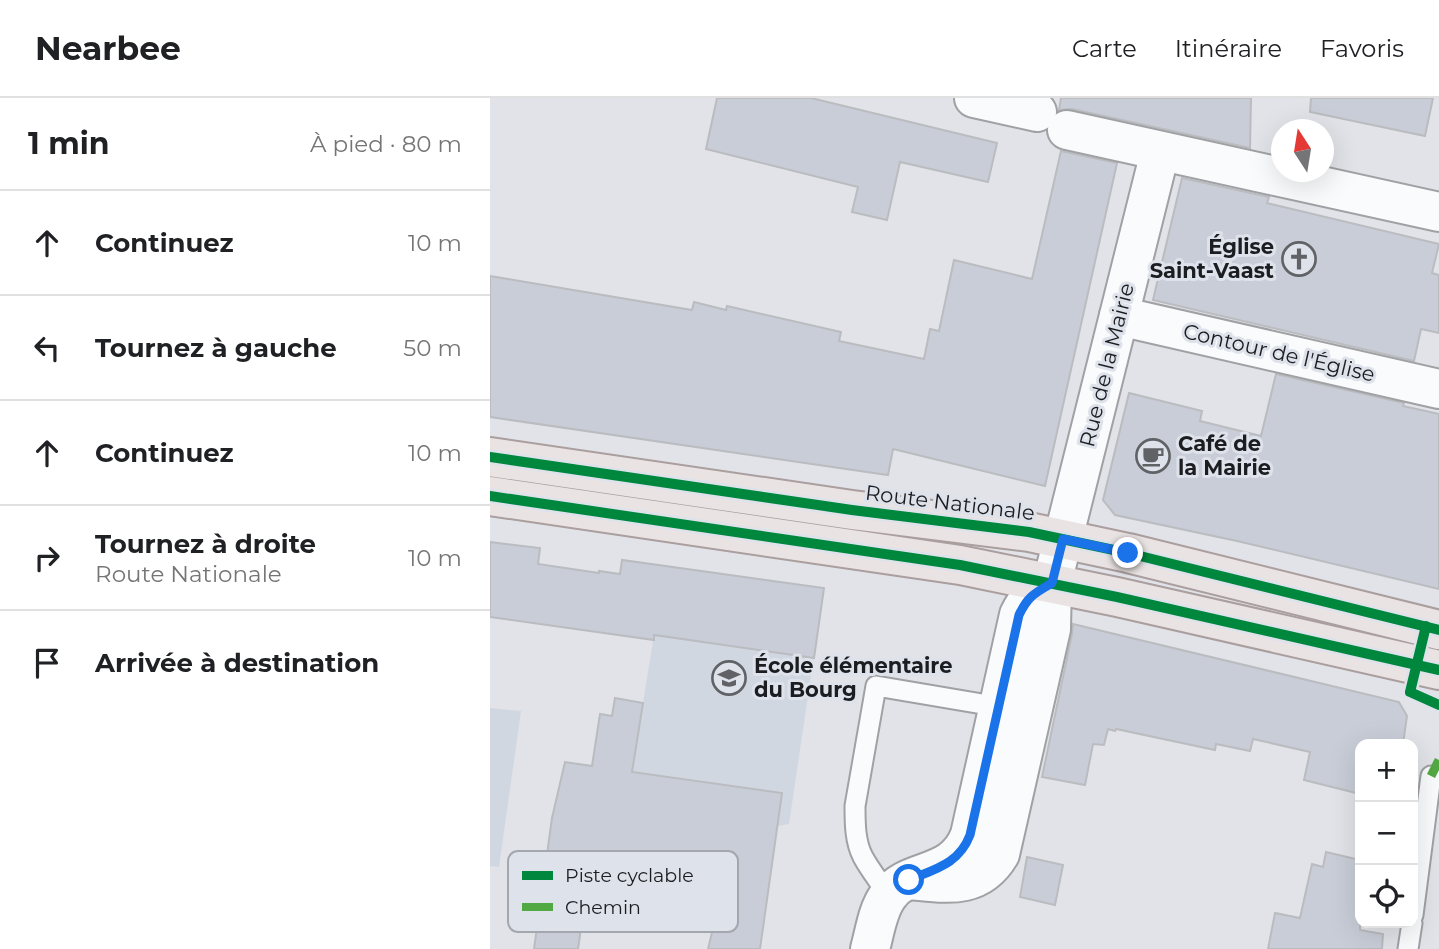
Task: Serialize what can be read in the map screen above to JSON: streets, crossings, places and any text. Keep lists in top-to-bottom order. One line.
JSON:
{"streets":{"main road":["Route Nationale"],"street":["Contour de l'Église","Rue de la Mairie"]},"crossings":[["Contour de l'Église","Rue de la Mairie"],["Rue de la Mairie","Route Nationale"]],"places":{"church":["Église Saint-Vaast"],"cafe":["Café de la Mairie"],"school or university":["École élémentaire du Bourg"]},"legend":["Piste cyclable","Chemin"],"north":"top","page":{"header":"Nearbee","nav":["Carte","Itinéraire","Favoris"],"heading":["1 min","À pied · 80 m"],"list":[["Continuez","10 m"],["Tournez à gauche","50 m"],["Continuez","10 m"],["Tournez à droite","Route Nationale","10 m"],"Arrivée à destination"],"map_buttons":["+","−"]}}
